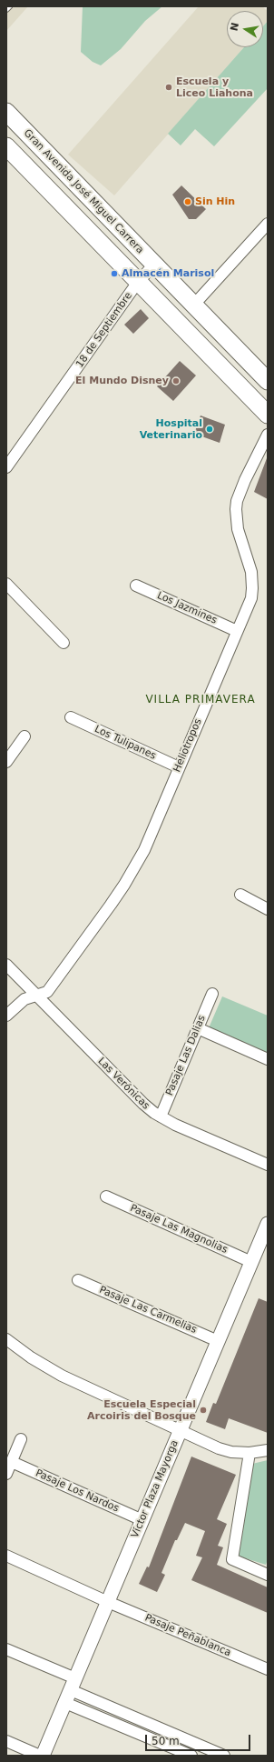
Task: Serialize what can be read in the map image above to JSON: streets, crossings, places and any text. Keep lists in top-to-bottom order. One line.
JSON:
{"streets":{"main road":["Gran Avenida José Miguel Carrera"],"street":["18 de Septiembre","Los Jazmines","Los Tulipanes","Heliotropos","Pasaje Las Dalias","Las Verónicas","Pasaje Las Magnolias","Pasaje Las Carmelias","Víctor Plaza Mayorga","Pasaje Los Nardos","Pasaje Peñablanca"]},"crossings":[["Gran Avenida José Miguel Carrera","18 de Septiembre"],["Los Jazmines","Heliotropos"],["Los Tulipanes","Heliotropos"],["Heliotropos","Las Verónicas"],["Pasaje Las Dalias","Las Verónicas"],["Pasaje Las Magnolias","Víctor Plaza Mayorga"],["Pasaje Las Carmelias","Víctor Plaza Mayorga"],["Víctor Plaza Mayorga","Pasaje Los Nardos"],["Víctor Plaza Mayorga","Pasaje Peñablanca"]],"districts":["VILLA PRIMAVERA"],"places":["Escuela y Liceo Liahona","Sin Hin","Almacén Marisol","El Mundo Disney","Hospital Veterinario","Escuela Especial Arcoiris del Bosque"],"scale_bar":"50 m","north":"left"}
